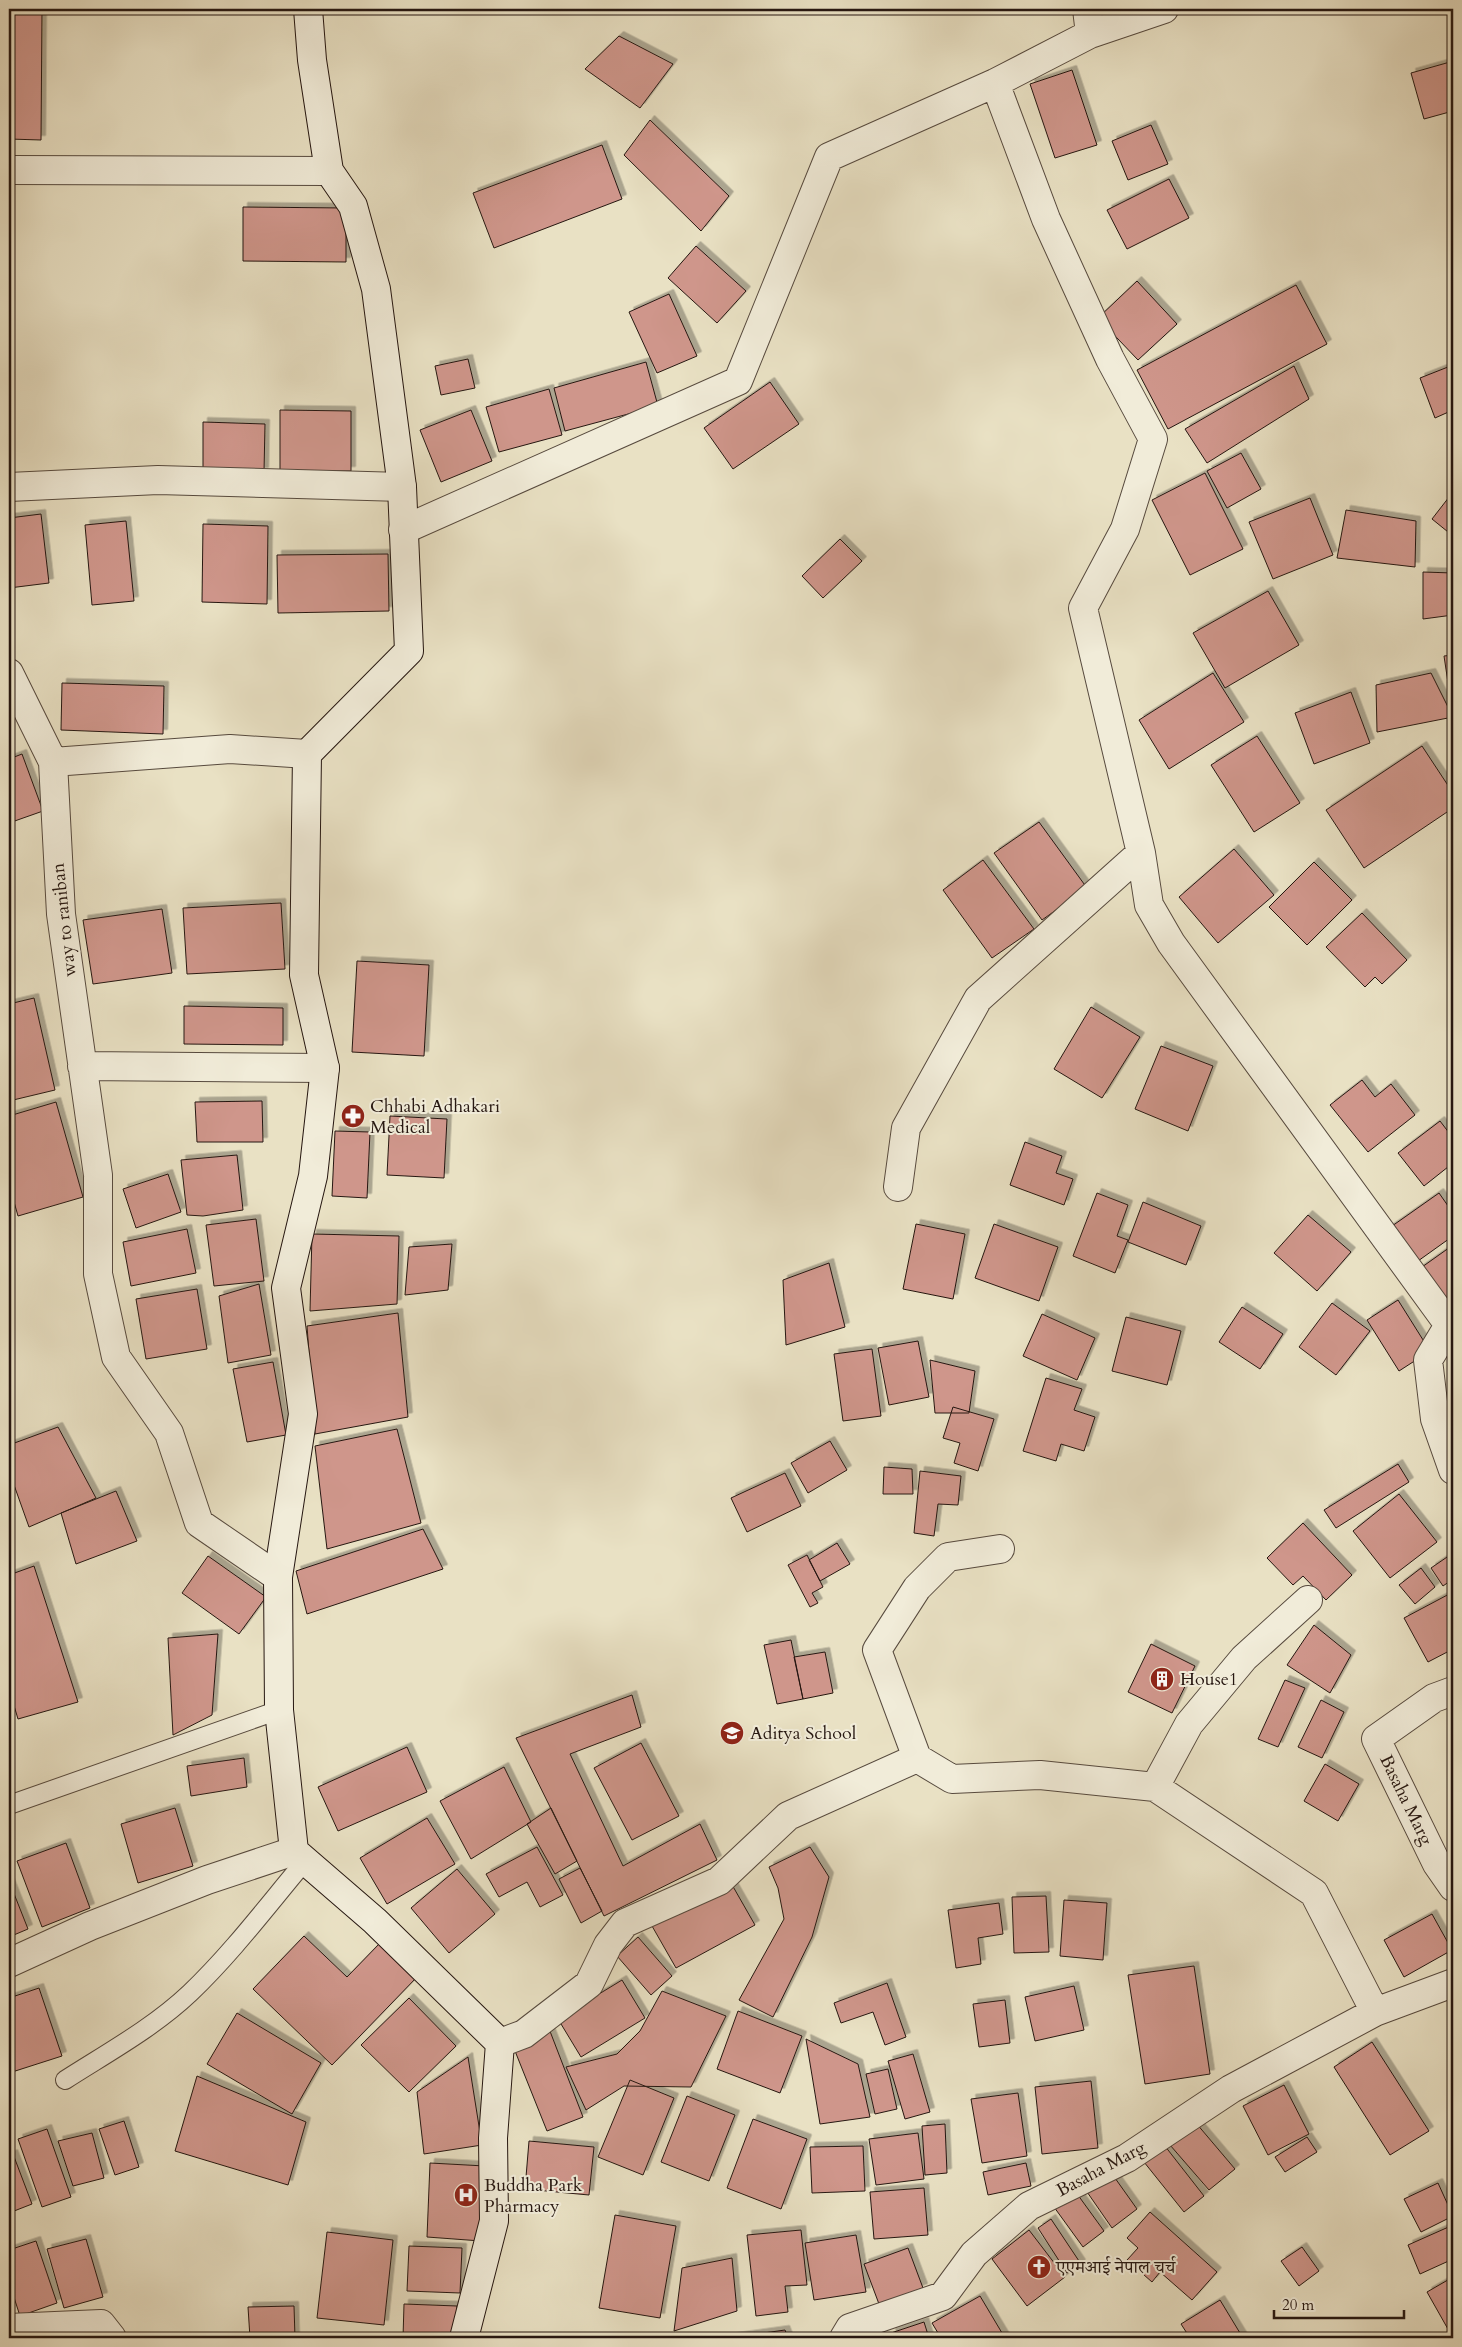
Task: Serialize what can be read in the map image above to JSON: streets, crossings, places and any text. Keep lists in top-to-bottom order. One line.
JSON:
{"streets":{"street":["way to raniban","Basaha Marg"]},"places":{"pharmacy":["Chhabi Adhakari Medical"],"building":["House1"],"school or university":["Aditya School"],"hospital":["Buddha Park Pharmacy"],"church":["एएमआई नेपाल चर्च"]},"scale_bar":"20 m"}
